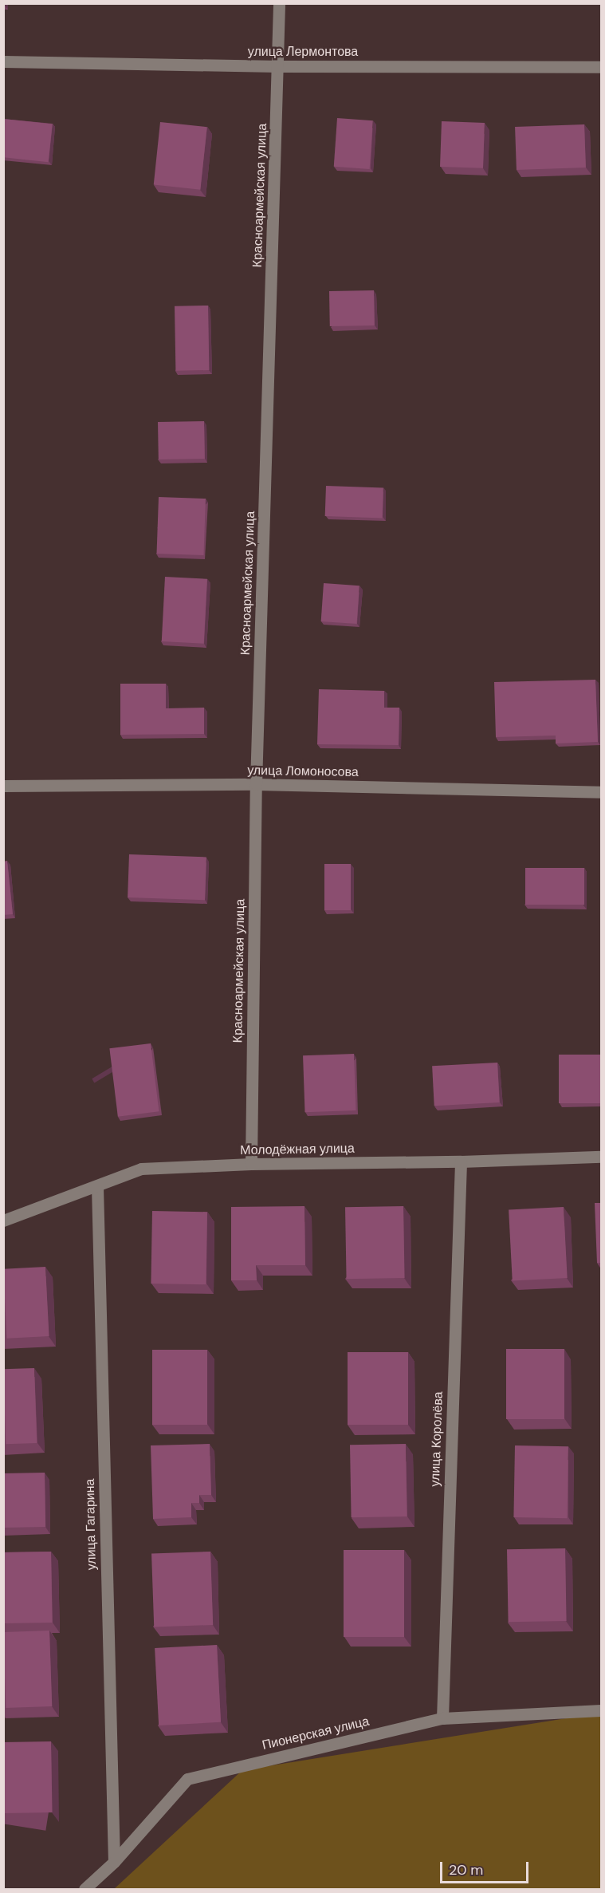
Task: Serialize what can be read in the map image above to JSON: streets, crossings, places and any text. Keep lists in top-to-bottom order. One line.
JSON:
{"streets":{"street":["улица Лермонтова","Красноармейская улица","улица Ломоносова","Молодёжная улица","улица Королёва","улица Гагарина","Пионерская улица"]},"crossings":[["улица Лермонтова","Красноармейская улица"],["Красноармейская улица","улица Ломоносова"],["Красноармейская улица","Молодёжная улица"],["Молодёжная улица","улица Королёва"],["Молодёжная улица","улица Гагарина"],["улица Королёва","Пионерская улица"],["улица Гагарина","Пионерская улица"]],"scale_bar":"20 m"}
